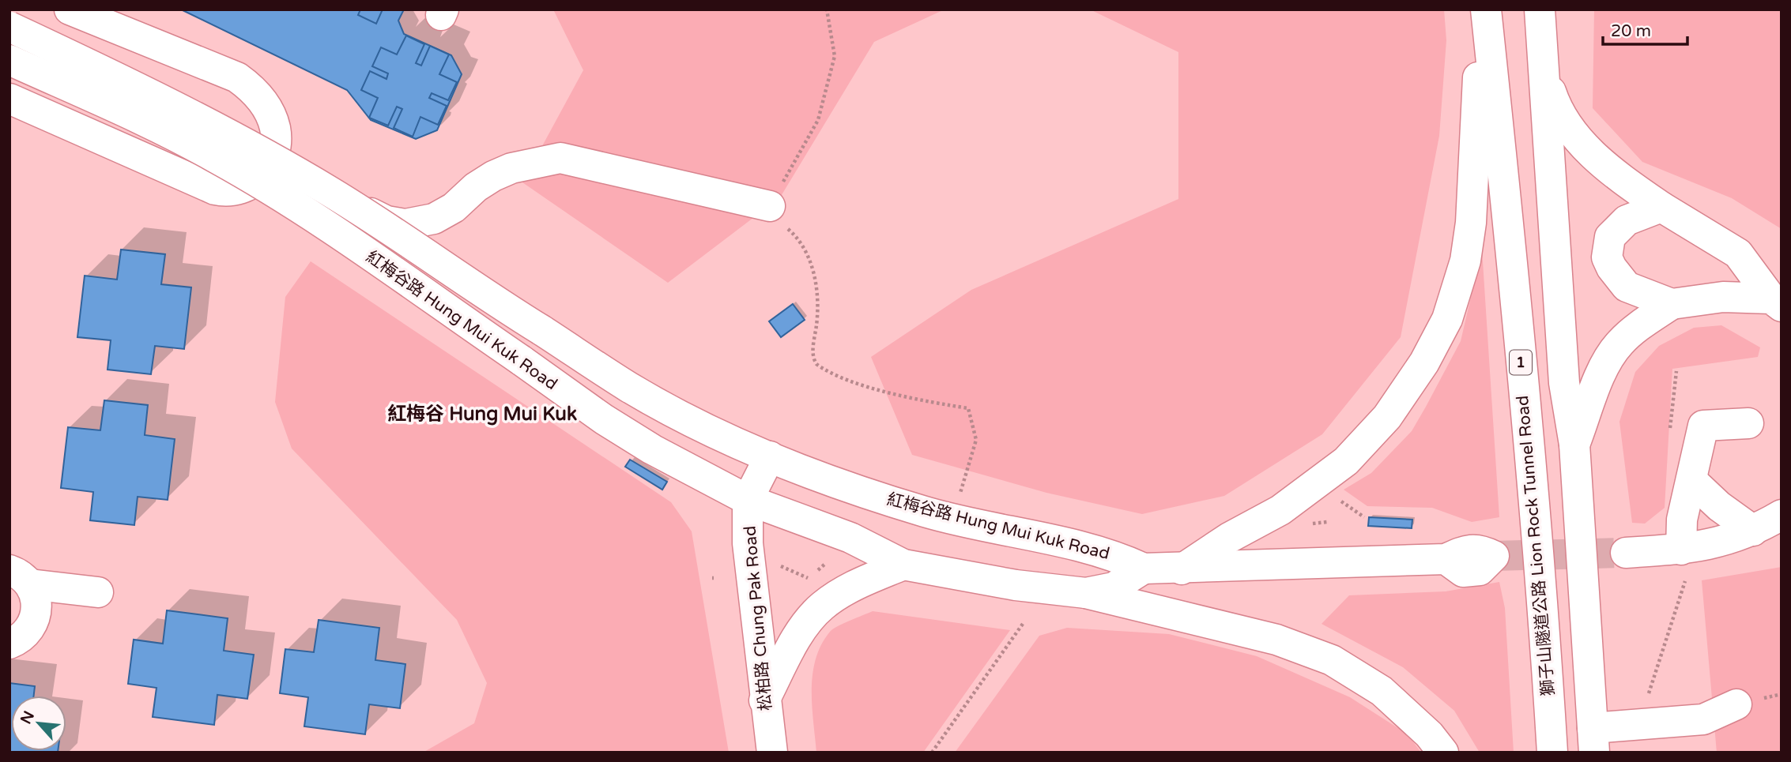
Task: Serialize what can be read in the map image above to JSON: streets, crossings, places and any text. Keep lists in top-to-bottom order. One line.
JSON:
{"streets":{"main road":["紅梅谷路 Hung Mui Kuk Road","1","獅子山隧道公路 Lion Rock Tunnel Road","松柏路 Chung Pak Road"]},"crossings":[["紅梅谷路 Hung Mui Kuk Road","松柏路 Chung Pak Road"]],"districts":["紅梅谷 Hung Mui Kuk"],"scale_bar":"20 m","north":"top left"}
